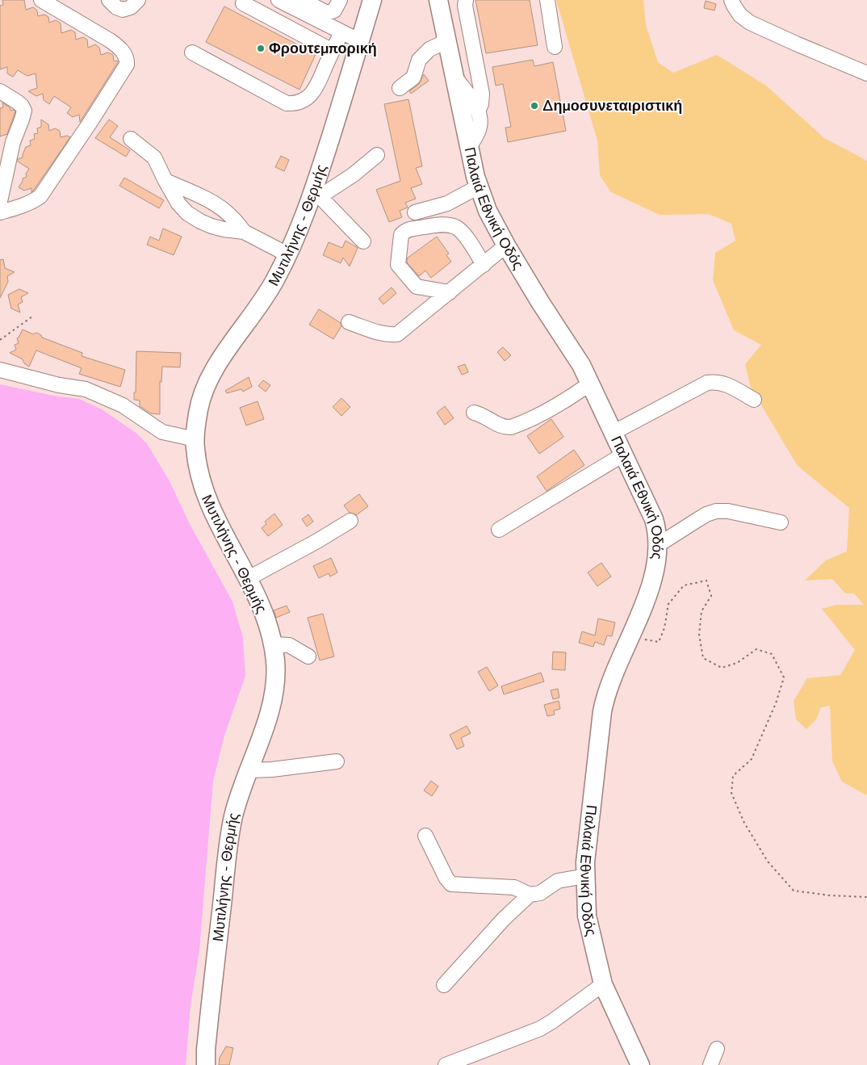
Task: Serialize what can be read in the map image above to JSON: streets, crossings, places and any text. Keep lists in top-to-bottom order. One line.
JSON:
{"streets":{"main road":["Παλαιά Εθνική Οδός","Μυτιλήνης - Θερμής"]},"places":["Φρουτεμπορική","Δημοσυνεταιριστική"]}
